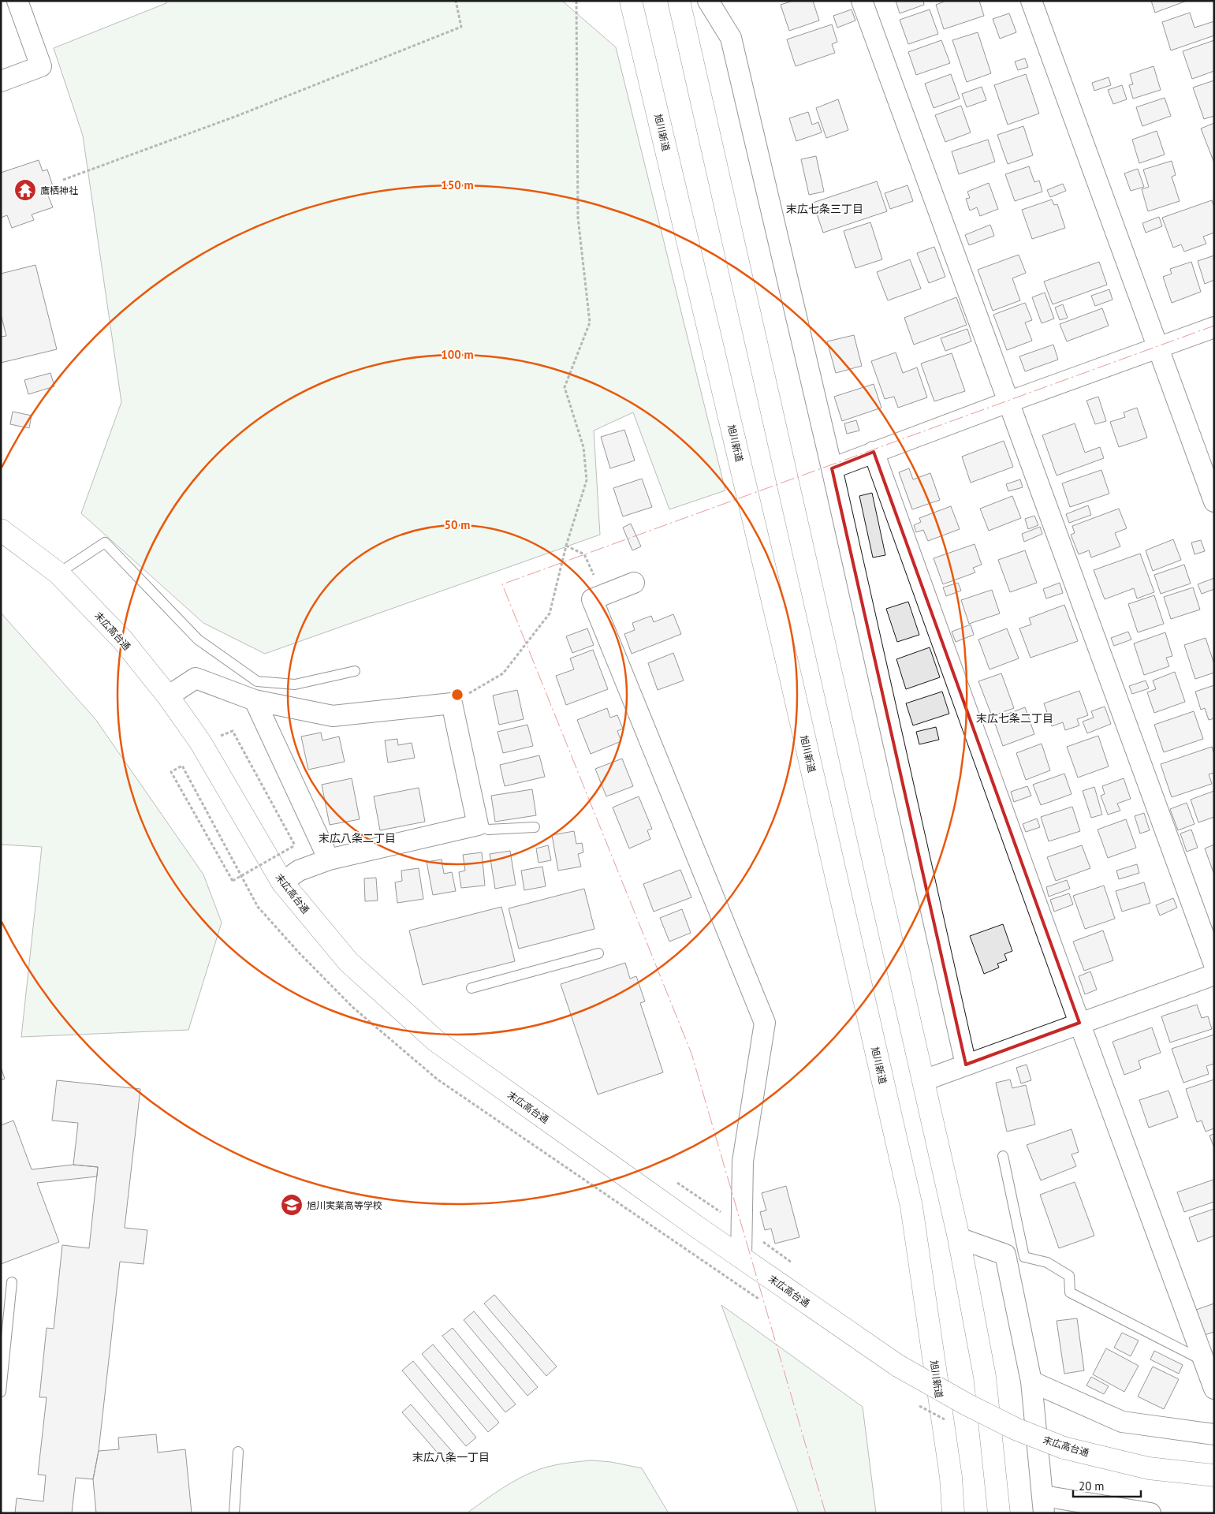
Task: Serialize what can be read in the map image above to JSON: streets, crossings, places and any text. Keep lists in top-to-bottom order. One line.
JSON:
{"streets":{"main road":["旭川新道","末広高台通"]},"districts":["末広七条三丁目","末広七条二丁目","末広八条二丁目","末広八条一丁目"],"places":{"temple":["鷹栖神社"],"school or university":["旭川実業高等学校"]},"scale_bar":"20 m","rings":["150 m","100 m","50 m"]}
